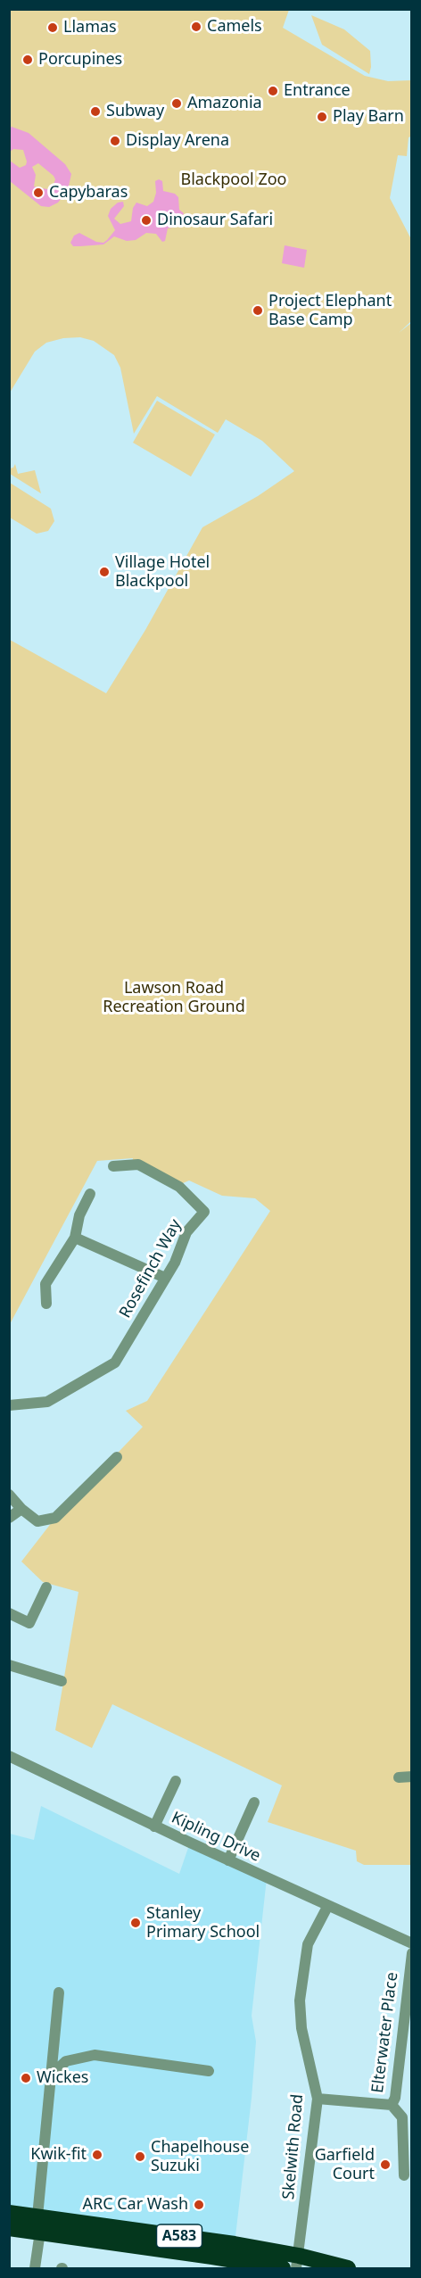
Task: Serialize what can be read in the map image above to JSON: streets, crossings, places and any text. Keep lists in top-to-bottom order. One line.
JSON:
{"streets":{"highway":["A583"],"street":["Rosefinch Way","Kipling Drive","Elterwater Place","Skelwith Road"]},"crossings":[["Kipling Drive","Skelwith Road"],["Skelwith Road","A583"]],"parks":["Blackpool Zoo","Lawson Road Recreation Ground"],"places":["Camels","Llamas","Porcupines","Entrance","Amazonia","Subway","Play Barn","Display Arena","Capybaras","Dinosaur Safari","Project Elephant Base Camp","Village Hotel Blackpool","Stanley Primary School","Wickes","Kwik-fit","Chapelhouse Suzuki","Garfield Court","ARC Car Wash"]}
